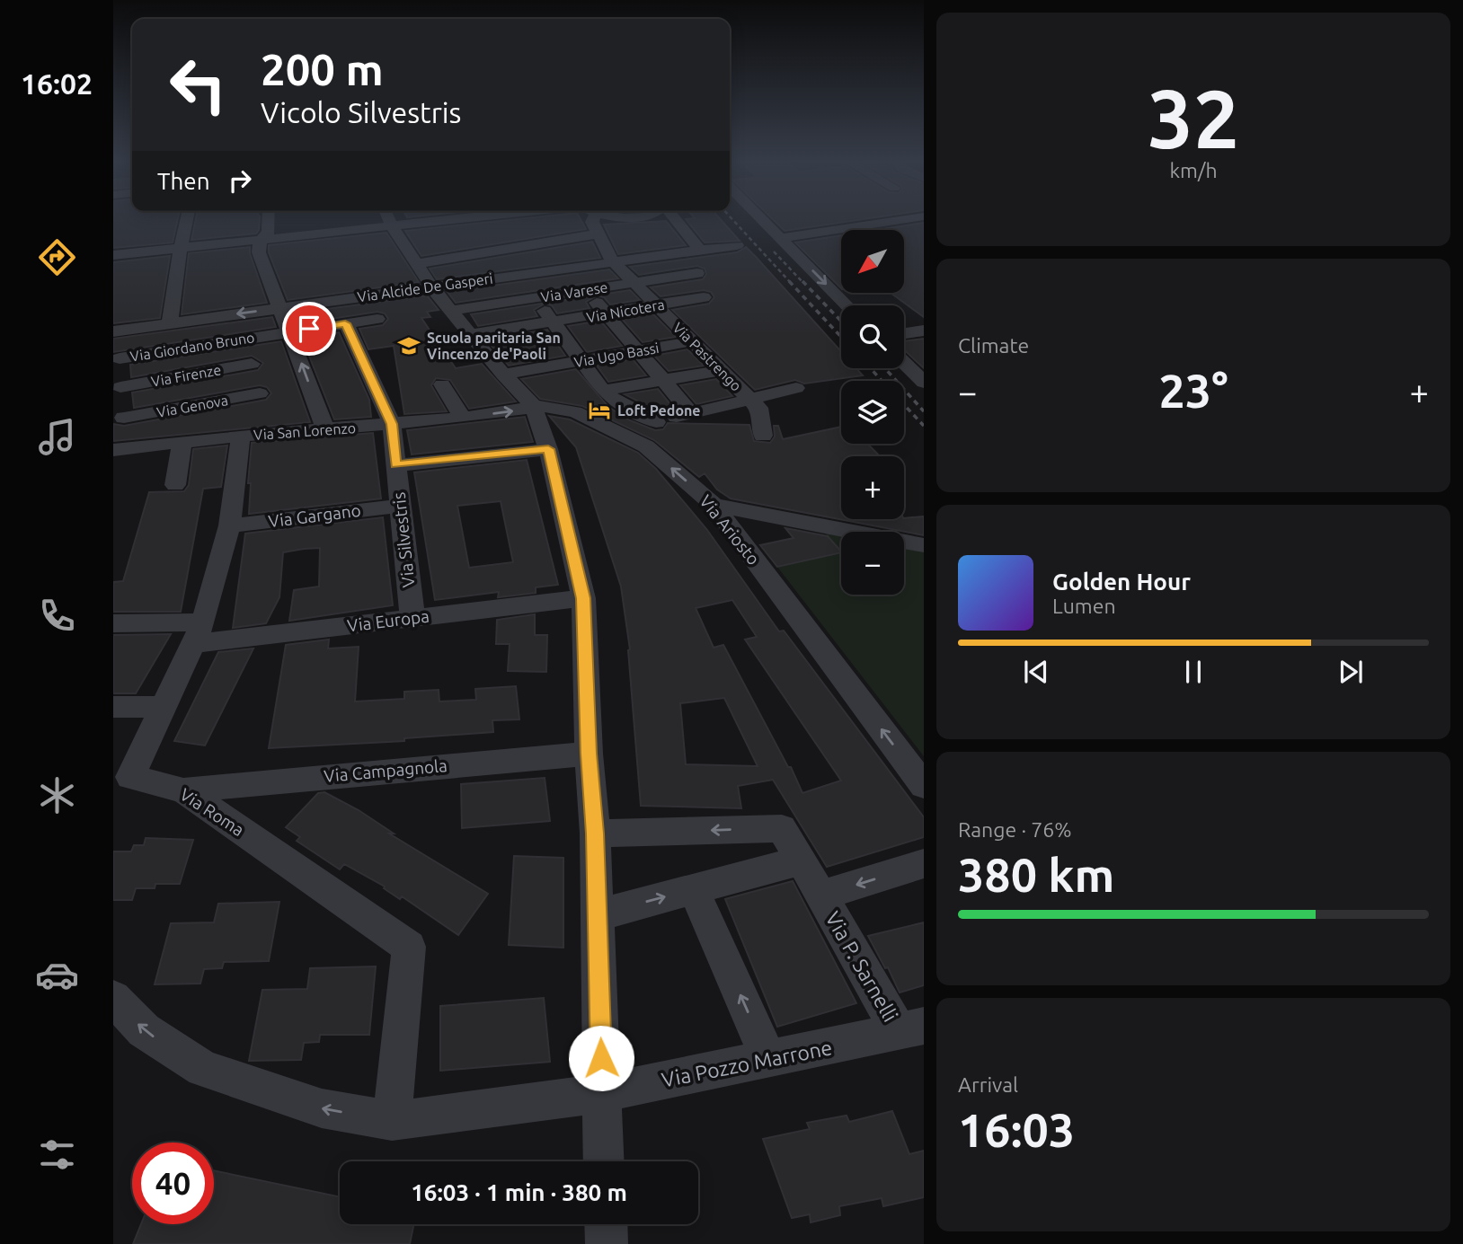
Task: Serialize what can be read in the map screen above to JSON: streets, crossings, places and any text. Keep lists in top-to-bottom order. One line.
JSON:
{"streets":{"street":["Via Alcide De Gasperi","Via Varese","Via Nicotera","Via Giordano Bruno","Via Ugo Bassi","Via Pastrengo","Via Firenze","Via Genova","Via San Lorenzo","Via Gargano","Via Ariosto","Via Silvestris","Via Europa","Via Campagnola","Via Roma","Via P. Sarnelli","Via Pozzo Marrone"]},"crossings":[["Via Alcide De Gasperi","Via Pastrengo"],["Via Varese","Via Pastrengo"],["Via Nicotera","Via Pastrengo"],["Via Giordano Bruno","Via Silvestris"],["Via Ugo Bassi","Via Pastrengo"],["Via San Lorenzo","Via Ariosto"],["Via San Lorenzo","Via Silvestris"],["Via San Lorenzo","Via Roma"],["Via Gargano","Via Silvestris"],["Via Gargano","Via Roma"],["Via Silvestris","Via Europa"],["Via Europa","Via Roma"],["Via Campagnola","Via Roma"],["Via Roma","Via Pozzo Marrone"],["Via P. Sarnelli","Via Pozzo Marrone"]],"one_way":["Via Ariosto","Via P. Sarnelli","Via Pozzo Marrone"],"places":{"school or university":["Scuola paritaria San Vincenzo de'Paoli"],"hotel":["Loft Pedone"]},"north":"bottom left","page":{"tabs":"16:02","tile":[["32","km/h"],"Climate",["Range · 76%","380 km"],["Arrival","16:03"]],"turn":["200 m","Vicolo Silvestris"],"then":"Then","map_buttons":["+","−"],"heat":["−","23°","+"],"song":["Golden Hour","Lumen"],"limit":"40","trip":"16:03 · 1 min · 380 m"}}
